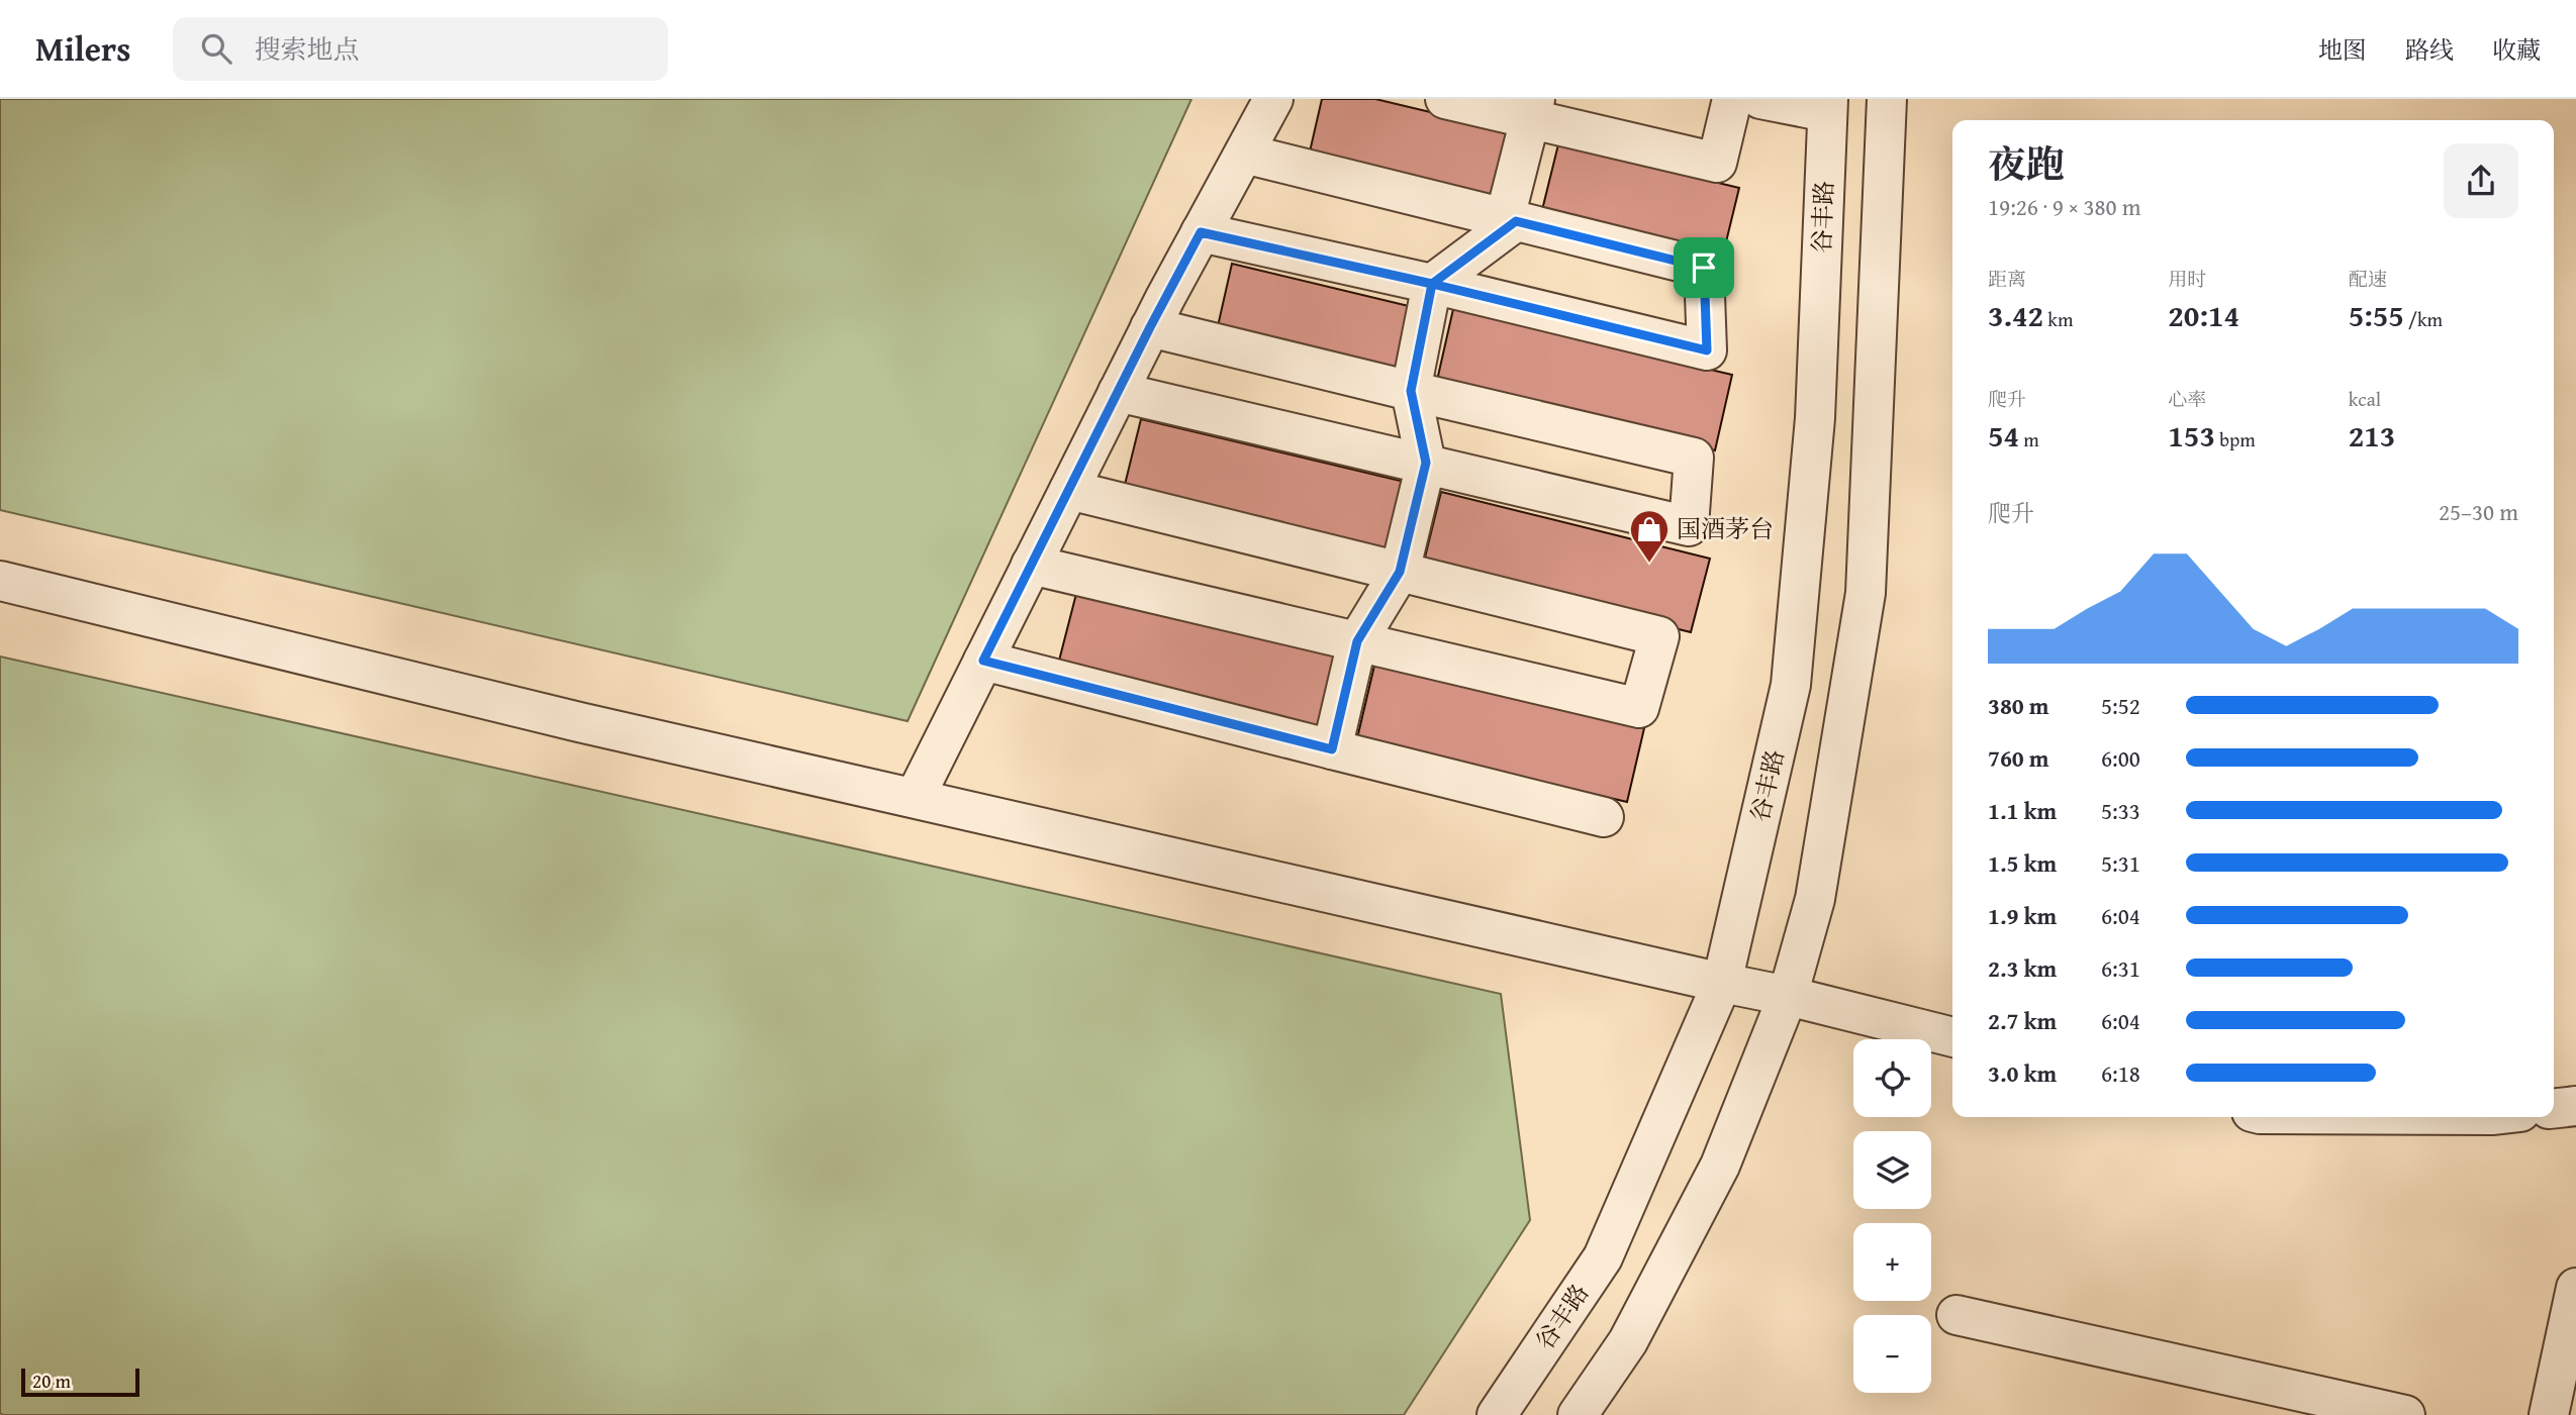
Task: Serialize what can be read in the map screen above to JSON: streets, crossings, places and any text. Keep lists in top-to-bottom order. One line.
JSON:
{"streets":{"street":["谷丰路"]},"places":{"shop":["国酒茅台"]},"scale_bar":"20 m","page":{"header":"Milers","search":"搜索地点","nav":["地图","路线","收藏"],"heading":["夜跑","19:26 · 9 × 380 m"],"stats":[["距离","3.42 km"],["用时","20:14"],["配速","5:55 /km"],["爬升","54 m"],["心率","153 bpm"],["kcal","213"]],"chart":["爬升","25–30 m"],"list":[{"name":"380 m","note":"5:52"},{"name":"760 m","note":"6:00"},{"name":"1.1 km","note":"5:33"},{"name":"1.5 km","note":"5:31"},{"name":"1.9 km","note":"6:04"},{"name":"2.3 km","note":"6:31"},{"name":"2.7 km","note":"6:04"},{"name":"3.0 km","note":"6:18"}],"map_buttons":["+","−"],"scale":"20 m"}}
